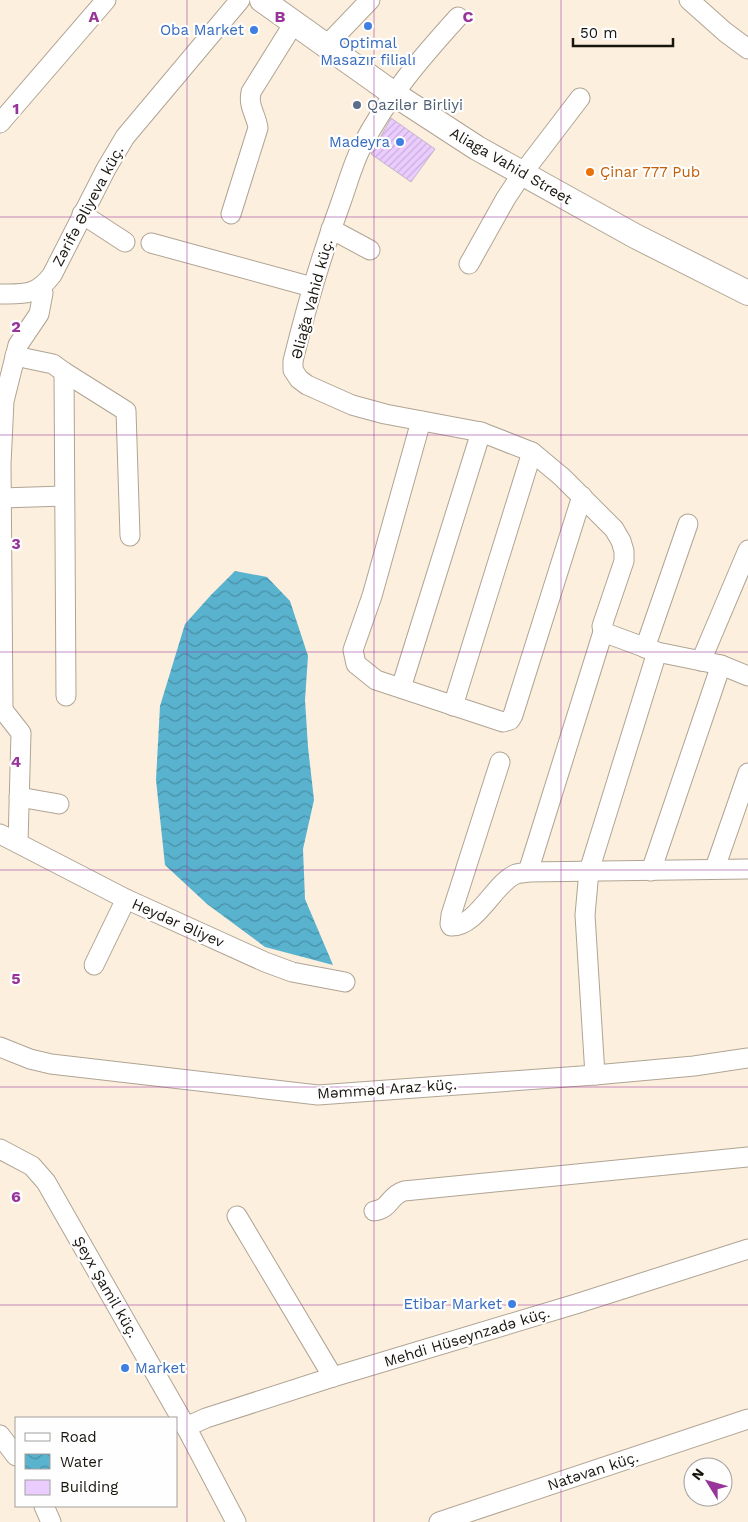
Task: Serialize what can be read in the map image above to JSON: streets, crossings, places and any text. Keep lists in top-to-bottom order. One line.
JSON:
{"streets":{"main road":["Aliaga Vahid Street"],"street":["Zərifə Əliyeva küç.","Əliağa Vahid küç.","Heydər Əliyev","Məmməd Araz küç.","Şeyx Şamil küç.","Mehdi Hüseynzadə küç.","Natəvan küç."]},"crossings":[["Aliaga Vahid Street","Əliağa Vahid küç."],["Şeyx Şamil küç.","Mehdi Hüseynzadə küç."]],"places":["Optimal Masazır filialı","Oba Market","Qazilər Birliyi","Madeyra","Çinar 777 Pub","Etibar Market","Market"],"legend":["Road","Water","Building"],"scale_bar":"50 m","north":"top left","grid":{"columns":["A","B","C"],"rows":["1","2","3","4","5","6"]}}
